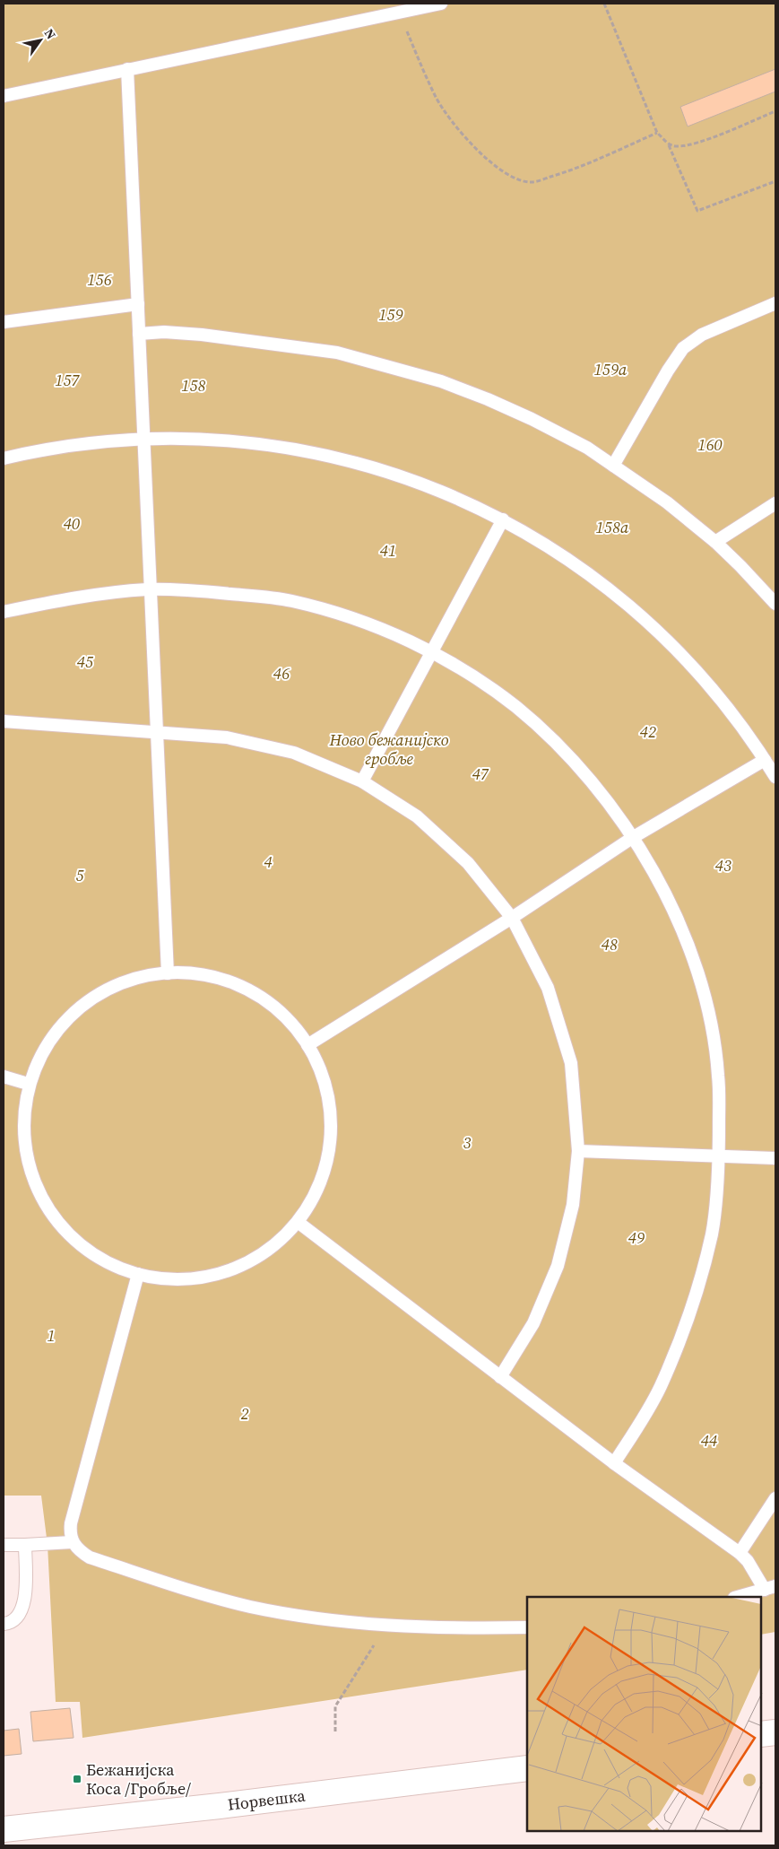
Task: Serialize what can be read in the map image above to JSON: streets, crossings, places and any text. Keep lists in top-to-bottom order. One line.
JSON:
{"streets":{"main road":["Норвешка"]},"parks":["156","159","159a","157","158","160","40","158a","41","45","46","42","Ново бежанијско гробље","47","4","43","5","48","3","49","1","2","44"],"places":{"transit":["Бежанијска Коса /Гробље/"]},"north":"top right"}
